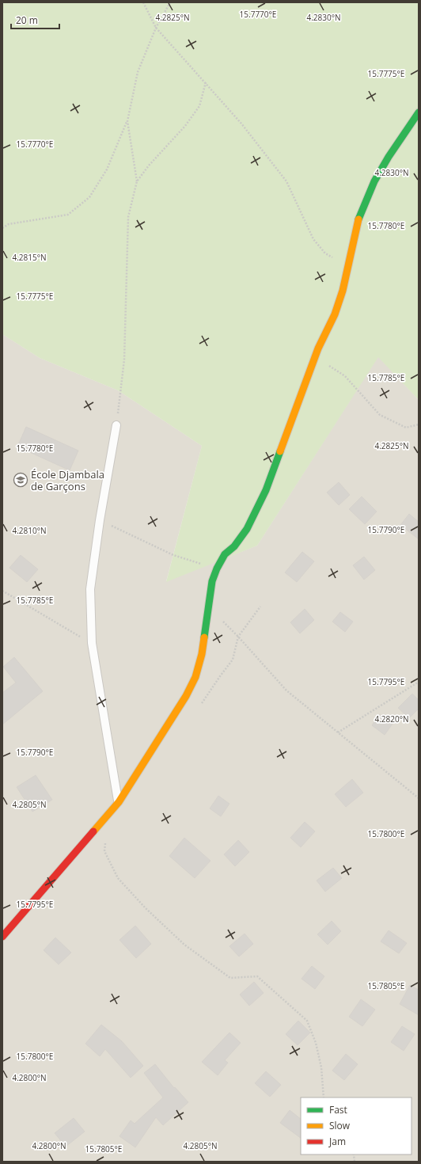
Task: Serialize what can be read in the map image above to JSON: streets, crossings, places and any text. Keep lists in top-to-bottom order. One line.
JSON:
{"places":{"school or university":["École Djambala de Garçons"]},"legend":["Fast","Slow","Jam"],"scale_bar":"20 m","coordinates":["15.7770°E","4.2825°N","4.2830°N","15.7775°E","15.7780°E","4.2815°N","15.7785°E","15.7790°E","4.2810°N","15.7795°E","4.2820°N","4.2805°N","15.7800°E","15.7805°E","4.2800°N"]}
